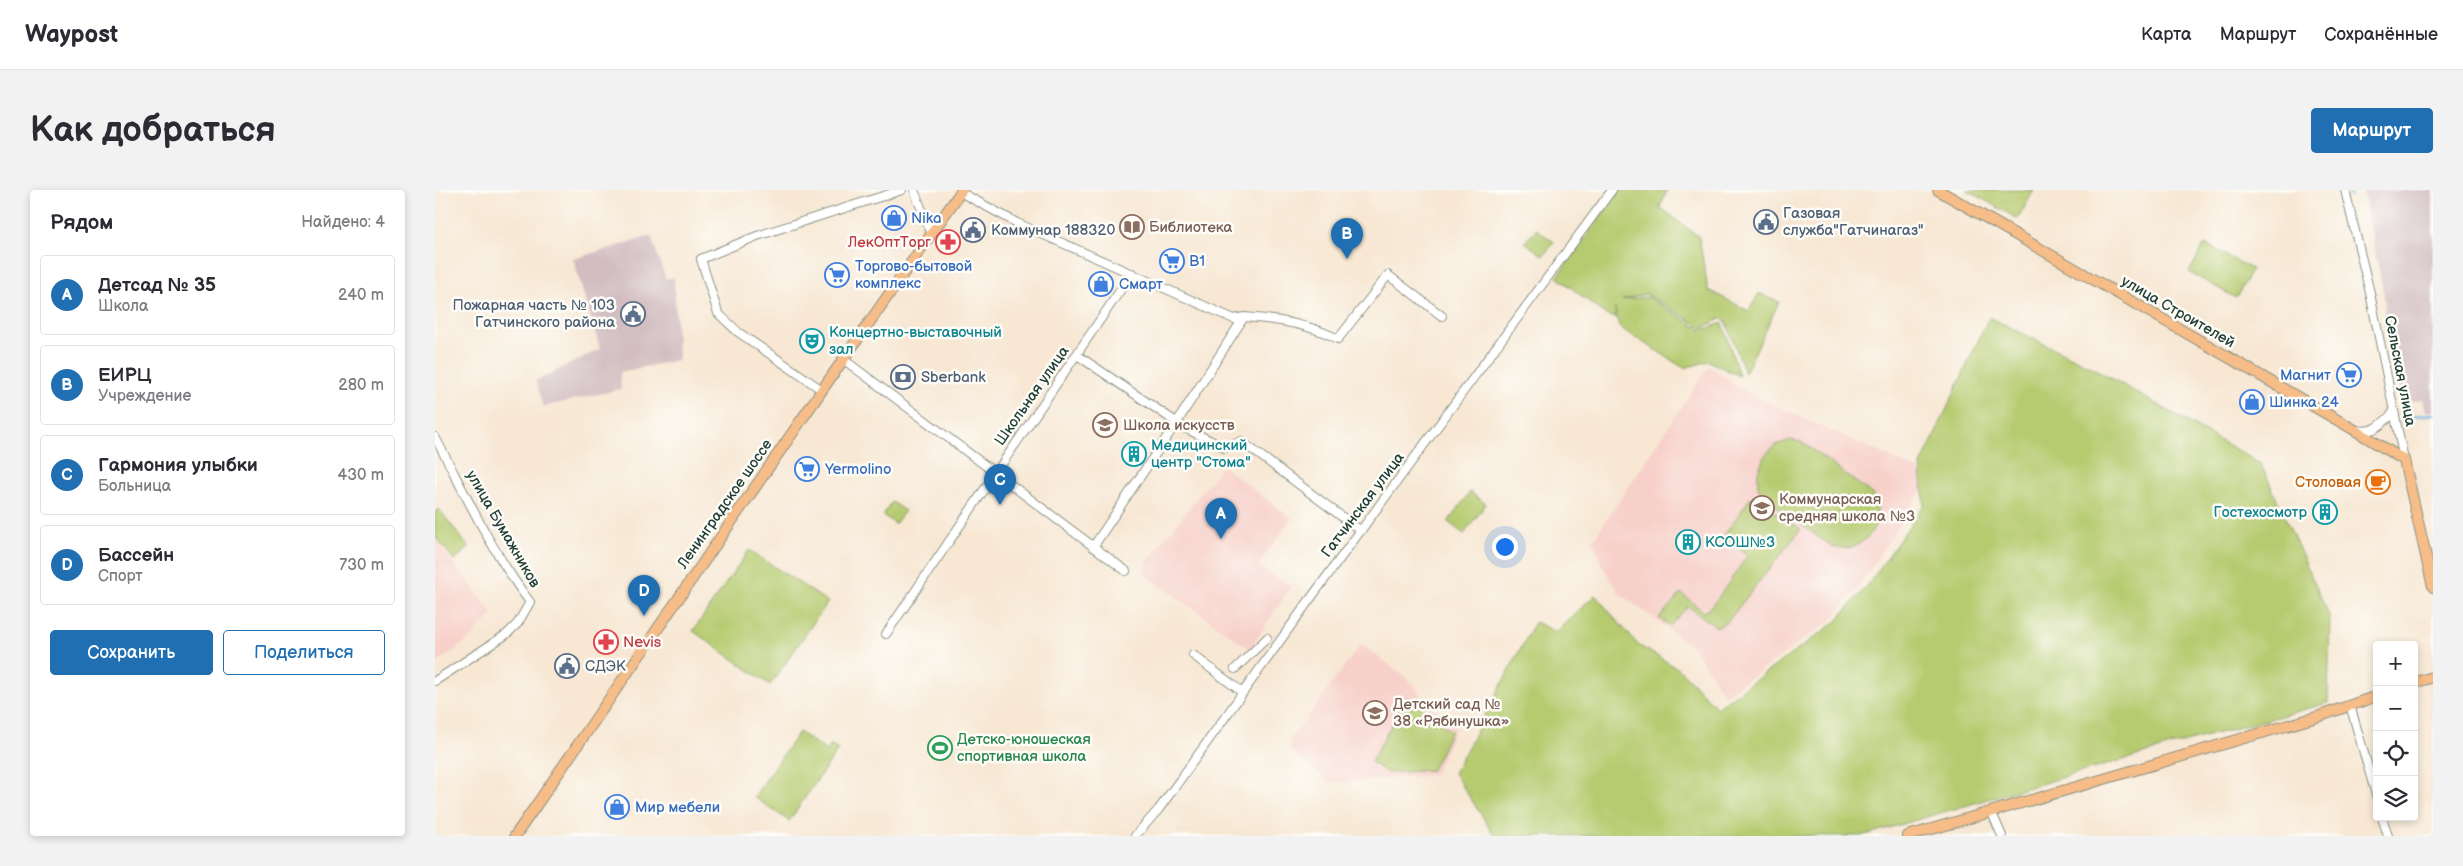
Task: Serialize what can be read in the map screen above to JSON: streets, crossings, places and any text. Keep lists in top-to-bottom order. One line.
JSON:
{"streets":{"main road":["улица Строителей","Сельская улица","Ленинградское шоссе"],"street":["Школьная улица","Гатчинская улица","улица Бумажников"]},"crossings":[["улица Строителей","Сельская улица"]],"places":{"shop":["Nika","Смарт","Шинка 24","Мир мебели"],"public building":["Газовая служба\"Гатчинагаз\"","Коммунар 188320","Пожарная часть № 103 Гатчинского района","СДЭК"],"library":["Библиотека"],"pharmacy":["ЛекОптТорг","Nevis"],"supermarket":["B1","Торгово-бытовой комплекс","Магнит","Yermolino"],"theatre":["Концертно-выставочный зал"],"bank":["Sberbank"],"school or university":["Школа искусств","Коммунарская средняя школа №3","Детский сад № 38 «Рябинушка»"],"building":["Медицинский центр \"Стома\"","Гостехосмотр","КСОШ№3"],"cafe":["Столовая"],"sports":["Детско-юношеская спортивная школа"]},"page":{"header":"Waypost","nav":["Карта","Маршрут","Сохранённые"],"buttons":["Маршрут",["Сохранить","Поделиться"]],"title":"Как добраться","heading":["Рядом","Найдено: 4"],"pins":["B","C","A","D"],"list":[{"mark":"A","name":"Детсад № 35","note":"Школа","value":"240 m"},{"mark":"B","name":"ЕИРЦ","note":"Учреждение","value":"280 m"},{"mark":"C","name":"Гармония улыбки","note":"Больница","value":"430 m"},{"mark":"D","name":"Бассейн","note":"Спорт","value":"730 m"}],"map_buttons":["+","−"]}}
